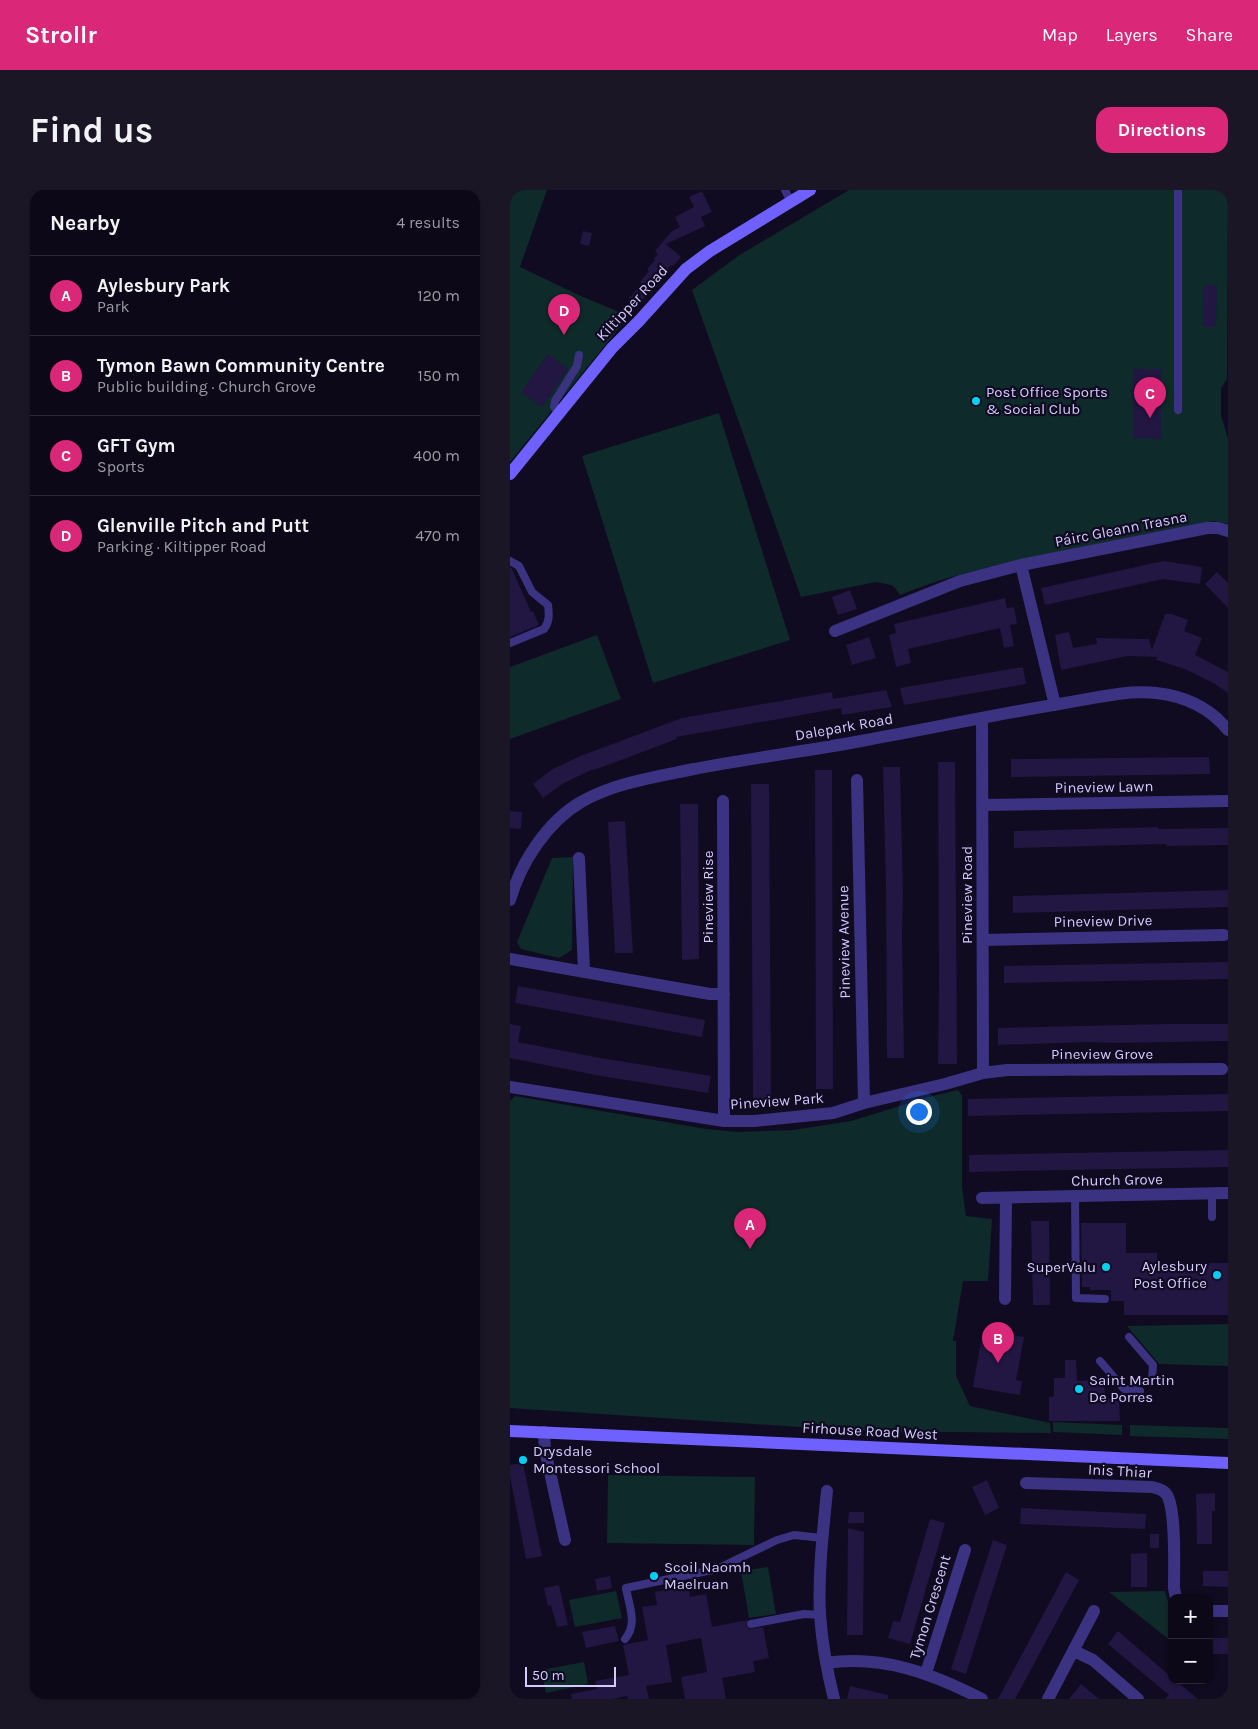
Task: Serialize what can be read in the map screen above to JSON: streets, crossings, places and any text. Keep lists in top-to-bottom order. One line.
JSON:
{"streets":{"street":["Kiltipper Road","Páirc Gleann Trasna","Dalepark Road","Pineview Lawn","Pineview Road","Pineview Rise","Pineview Drive","Pineview Avenue","Pineview Grove","Pineview Park","Church Grove","Firhouse Road West","Inis Thiar","Tymon Crescent"]},"crossings":[["Dalepark Road","Pineview Road"],["Pineview Lawn","Pineview Road"],["Pineview Road","Pineview Drive"],["Pineview Road","Pineview Grove"],["Pineview Road","Pineview Park"],["Pineview Rise","Pineview Park"],["Pineview Avenue","Pineview Park"],["Pineview Grove","Pineview Park"]],"places":["Post Office Sports & Social Club","SuperValu","Aylesbury Post Office","Saint Martin De Porres","Drysdale Montessori School","Scoil Naomh Maelruan"],"scale_bar":"50 m","page":{"header":"Strollr","nav":["Map","Layers","Share"],"buttons":"Directions","title":"Find us","heading":["Nearby","4 results"],"list":[{"mark":"A","name":"Aylesbury Park","note":"Park","value":"120 m"},{"mark":"B","name":"Tymon Bawn Community Centre","note":"Public building · Church Grove","value":"150 m"},{"mark":"C","name":"GFT Gym","note":"Sports","value":"400 m"},{"mark":"D","name":"Glenville Pitch and Putt","note":"Parking · Kiltipper Road","value":"470 m"}],"pins":["D","C","A","B"],"map_buttons":["+","−"],"scale":"50 m"}}
